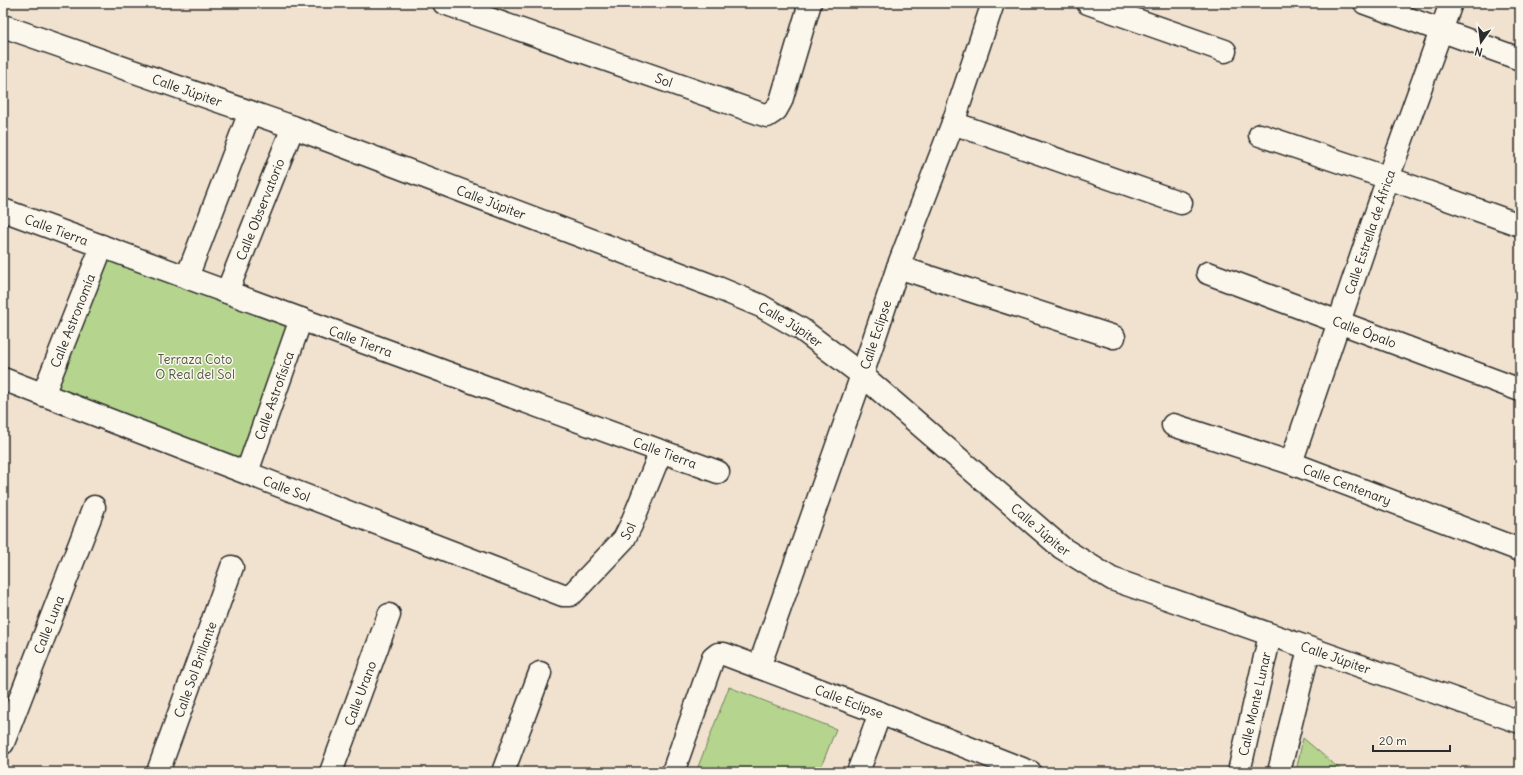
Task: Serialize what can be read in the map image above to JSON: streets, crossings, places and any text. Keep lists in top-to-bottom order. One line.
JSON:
{"streets":{"street":["Sol","Calle Júpiter","Calle Observatorio","Calle Tierra","Calle Estrella de África","Calle Astronomía","Calle Ópalo","Calle Eclipse","Calle Astrofísica","Calle Centenary","Calle Sol","Calle Luna","Calle Sol Brillante","Calle Urano","Calle Monte Lunar"]},"crossings":[["Sol","Calle Tierra"],["Sol","Calle Sol"],["Calle Júpiter","Calle Observatorio"],["Calle Júpiter","Calle Eclipse"],["Calle Júpiter","Calle Monte Lunar"],["Calle Observatorio","Calle Tierra"],["Calle Tierra","Calle Astronomía"],["Calle Tierra","Calle Astrofísica"],["Calle Estrella de África","Calle Ópalo"],["Calle Estrella de África","Calle Centenary"],["Calle Astronomía","Calle Sol"],["Calle Astrofísica","Calle Sol"]],"parks":["Terraza Coto O Real del Sol"],"scale_bar":"20 m","north":"bottom"}
